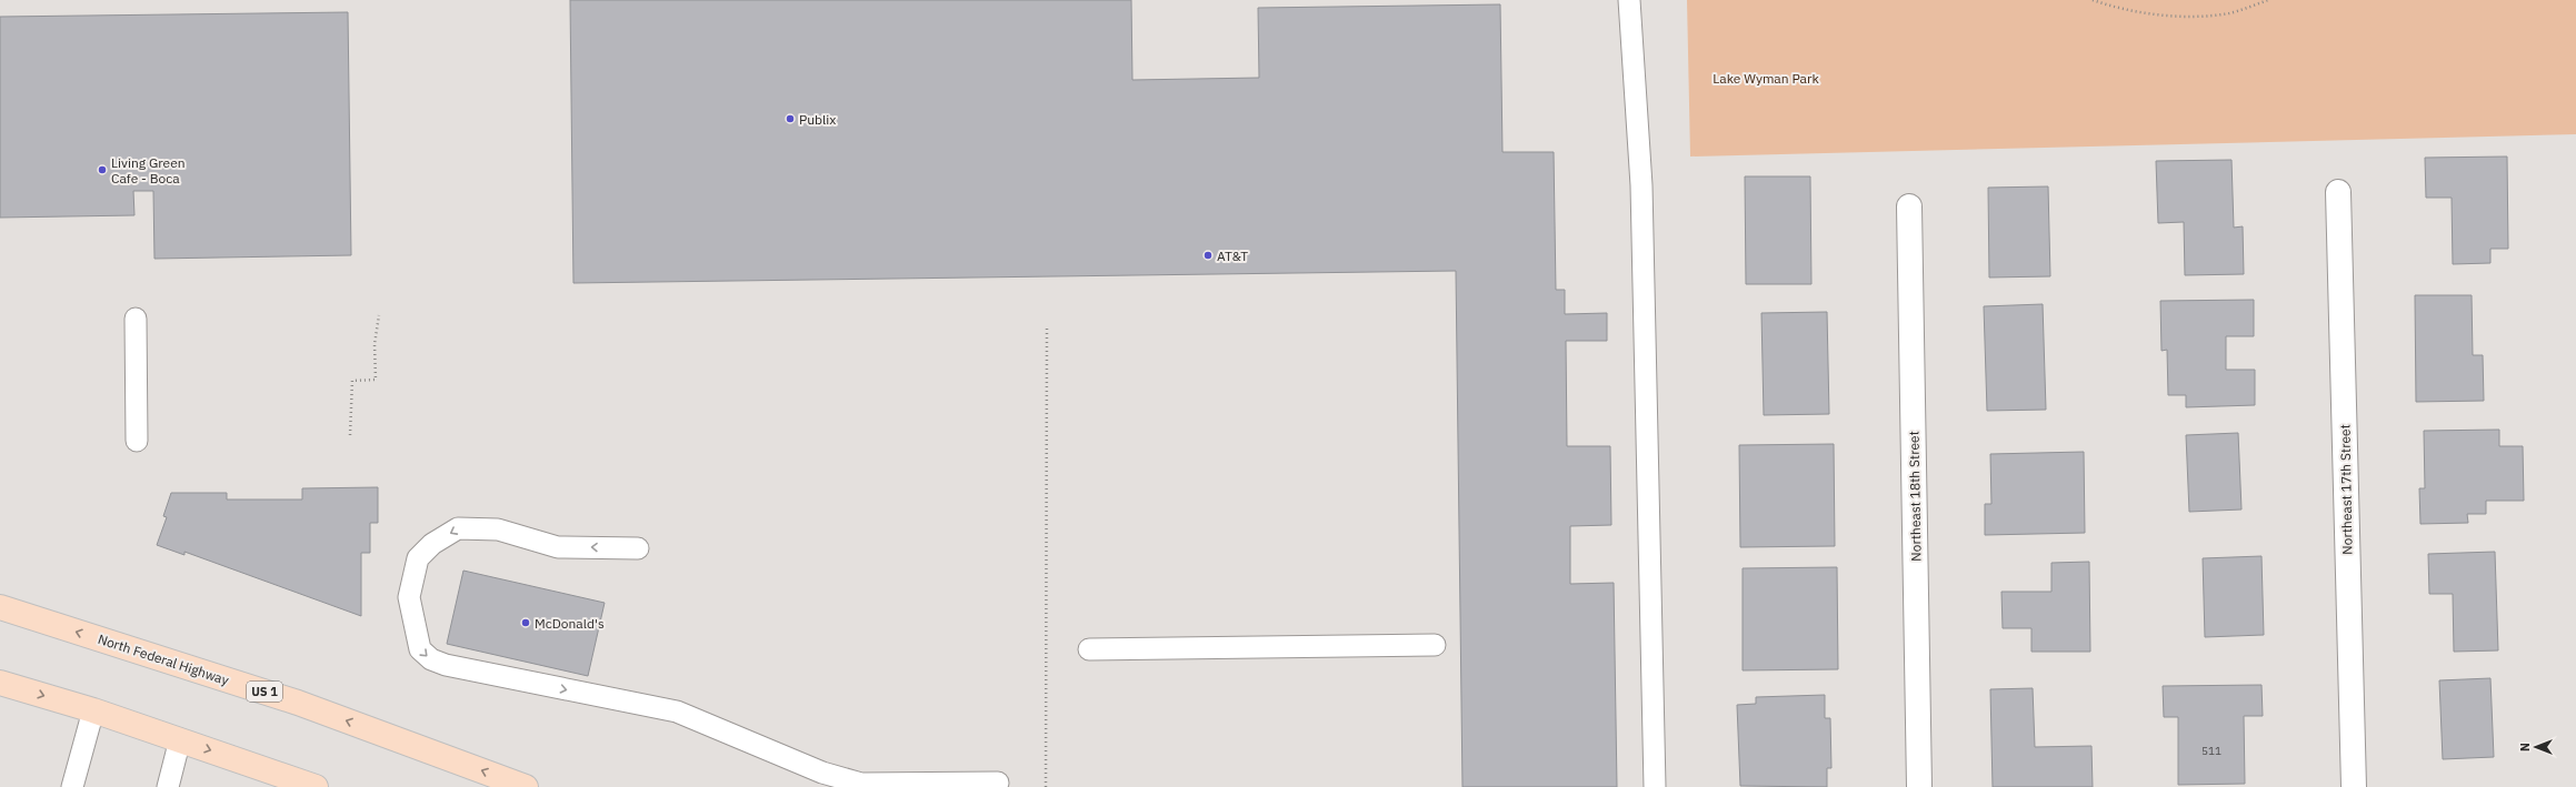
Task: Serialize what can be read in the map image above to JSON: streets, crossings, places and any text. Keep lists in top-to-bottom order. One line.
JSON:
{"streets":{"main road":["North Federal Highway","US 1"],"street":["Northeast 17th Street","Northeast 18th Street"]},"parks":["Lake Wyman Park"],"places":["Publix","Living Green Cafe - Boca","AT&T","McDonald's"],"house_numbers":["511"],"north":"left"}
